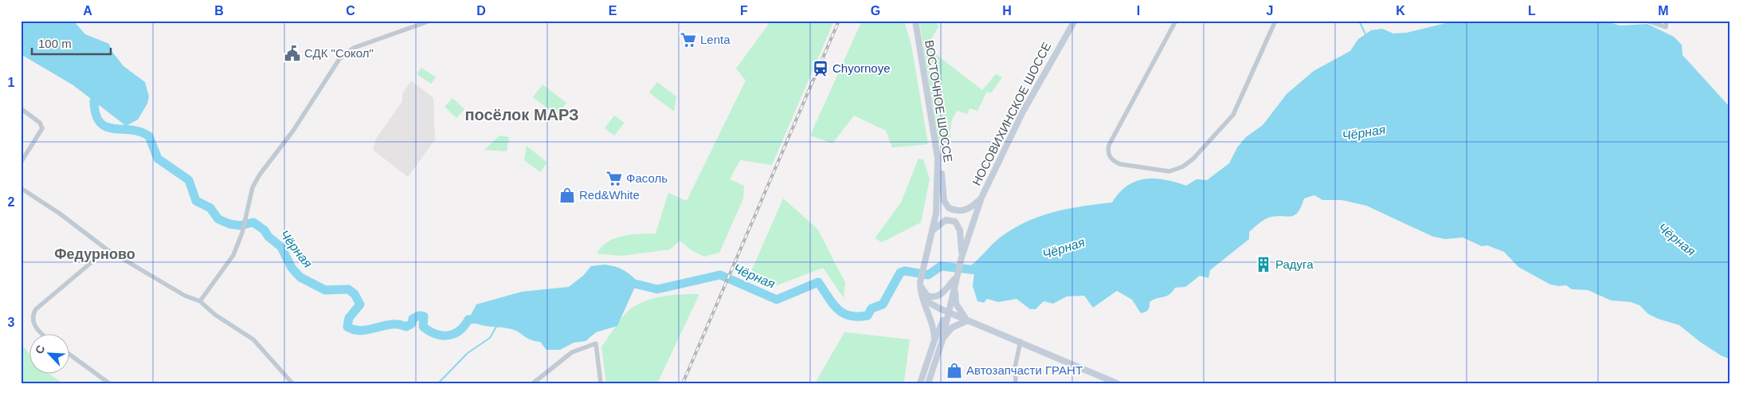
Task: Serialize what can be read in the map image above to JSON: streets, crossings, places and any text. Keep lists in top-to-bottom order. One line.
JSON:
{"streets":{"main road":["ВОСТОЧНОЕ ШОССЕ","НОСОВИХИНСКОЕ ШОССЕ"]},"districts":["посёлок МАРЗ","Федурново"],"water":["Чёрная"],"places":{"supermarket":["Lenta","Фасоль"],"public building":["СДК \"Сокол\""],"station":["Chyornoye"],"shop":["Red&White","Автозапчасти ГРАНТ"],"building":["Радуга"]},"scale_bar":"100 m","north":"top left","grid":{"columns":["A","B","C","D","E","F","G","H","I","J","K","L","M"],"rows":["1","2","3"]}}
